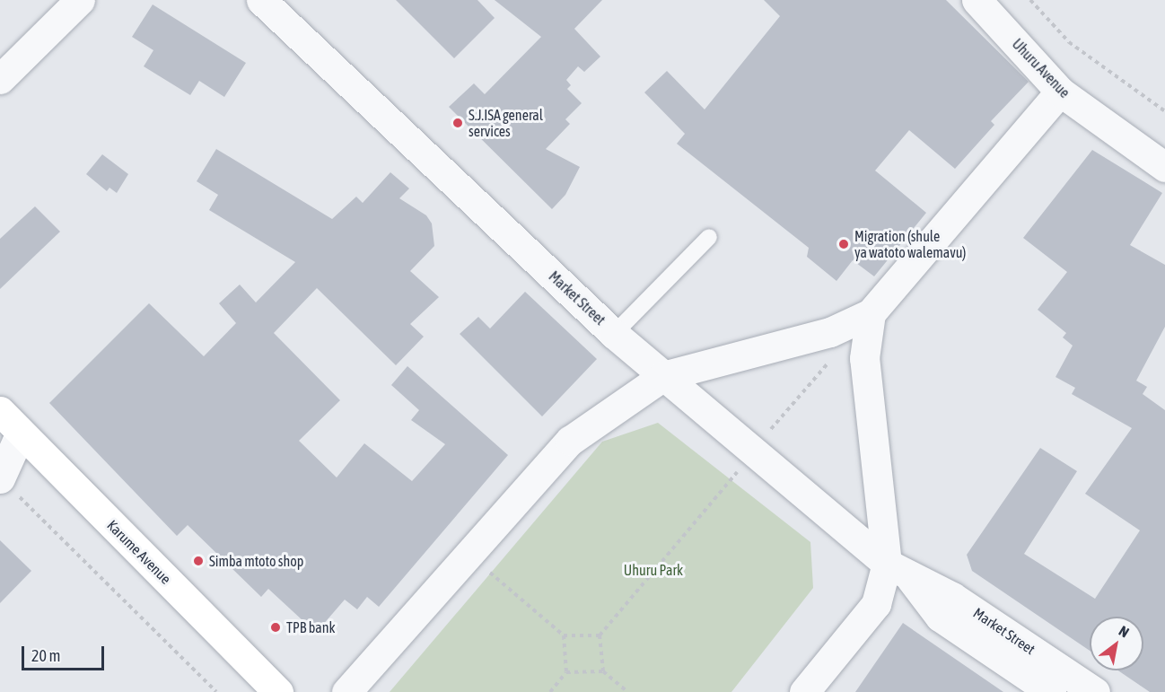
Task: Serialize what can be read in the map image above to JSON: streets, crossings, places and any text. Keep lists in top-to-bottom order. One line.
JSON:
{"streets":{"main road":["Karume Avenue"],"street":["Uhuru Avenue","Market Street"]},"parks":["Uhuru Park"],"places":["S.J.ISA general services","Migration (shule ya watoto walemavu)","Simba mtoto shop","TPB bank"],"scale_bar":"20 m","north":"top right"}
